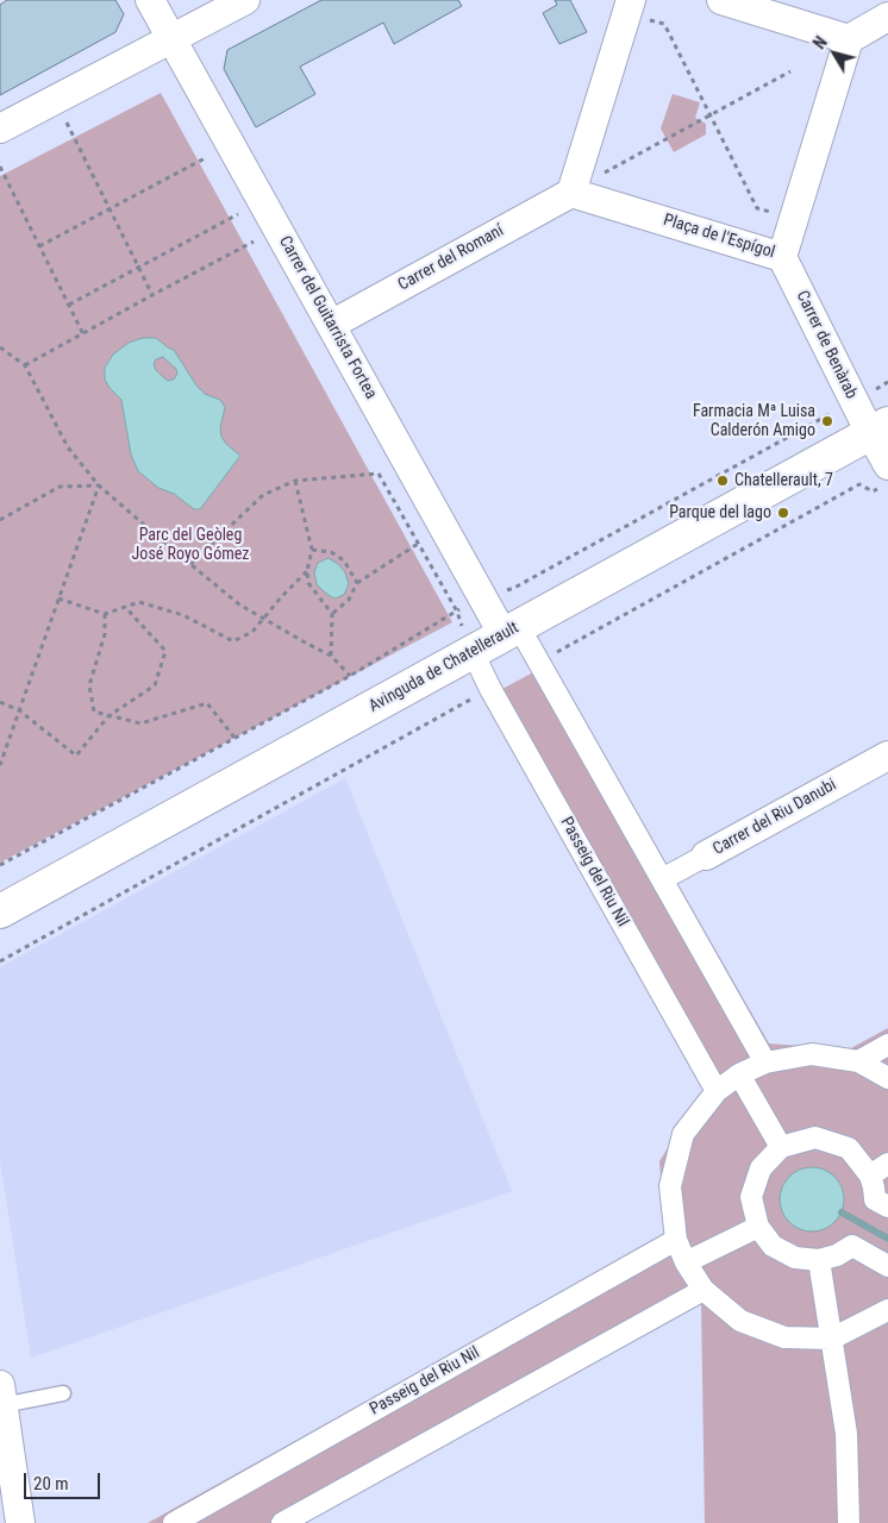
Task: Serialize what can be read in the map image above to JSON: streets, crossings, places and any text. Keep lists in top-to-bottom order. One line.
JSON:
{"streets":{"street":["Plaça de l'Espígol","Carrer del Romaní","Carrer del Guitarrista Fortea","Carrer de Benàrab","Avinguda de Chatellerault","Carrer del Riu Danubi","Passeig del Riu Nil"]},"crossings":[["Plaça de l'Espígol","Carrer del Romaní"],["Plaça de l'Espígol","Carrer de Benàrab"],["Carrer del Romaní","Carrer del Guitarrista Fortea"],["Carrer del Guitarrista Fortea","Avinguda de Chatellerault"],["Carrer de Benàrab","Avinguda de Chatellerault"],["Avinguda de Chatellerault","Passeig del Riu Nil"]],"parks":["Parc del Geòleg José Royo Gómez"],"places":["Farmacia Mª Luisa Calderón Amigo","Chatellerault, 7","Parque del lago"],"scale_bar":"20 m","north":"top left"}
